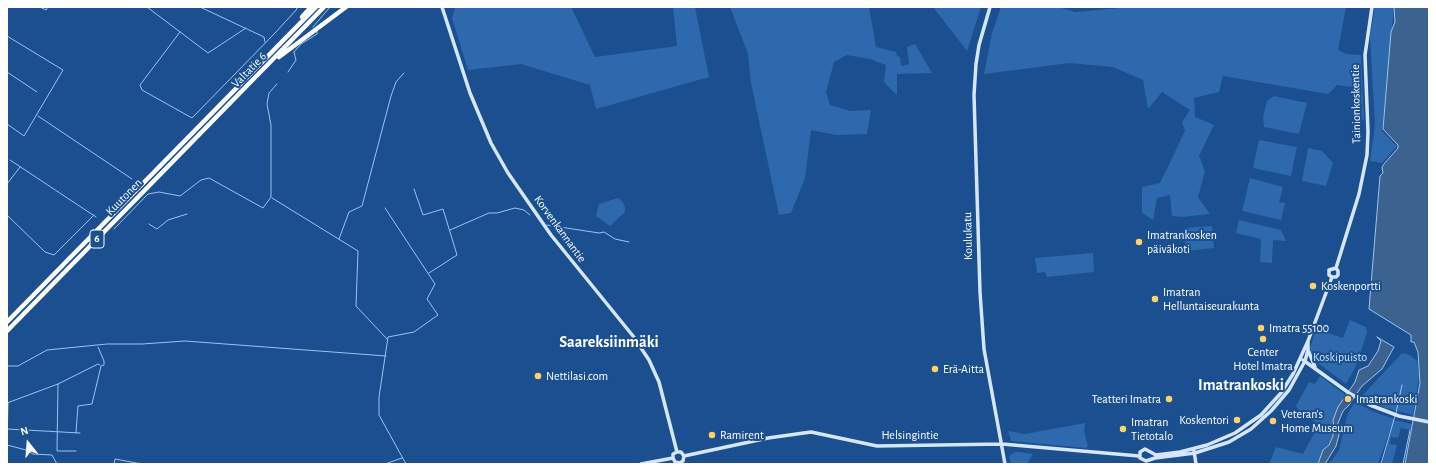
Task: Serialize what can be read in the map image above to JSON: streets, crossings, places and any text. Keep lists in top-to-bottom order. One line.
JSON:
{"streets":{"highway":["Valtatie 6","Kuutonen","6"],"main road":["Tainionkoskentie","Korvenkannantie","Koulukatu","Helsingintie"]},"crossings":[["Valtatie 6","Kuutonen"],["Korvenkannantie","Helsingintie"],["Koulukatu","Helsingintie"]],"districts":["Saareksiinmäki","Imatrankoski"],"parks":["Koskipuisto"],"places":["Imatrankosken päiväkoti","Koskenportti","Imatran Helluntaiseurakunta","Imatra 55100","Center Hotel Imatra","Erä-Aitta","Nettilasi.com","Teatteri Imatra","Imatrankoski","Koskentori","Veteran’s Home Museum","Imatran Tietotalo","Ramirent"],"north":"top"}
